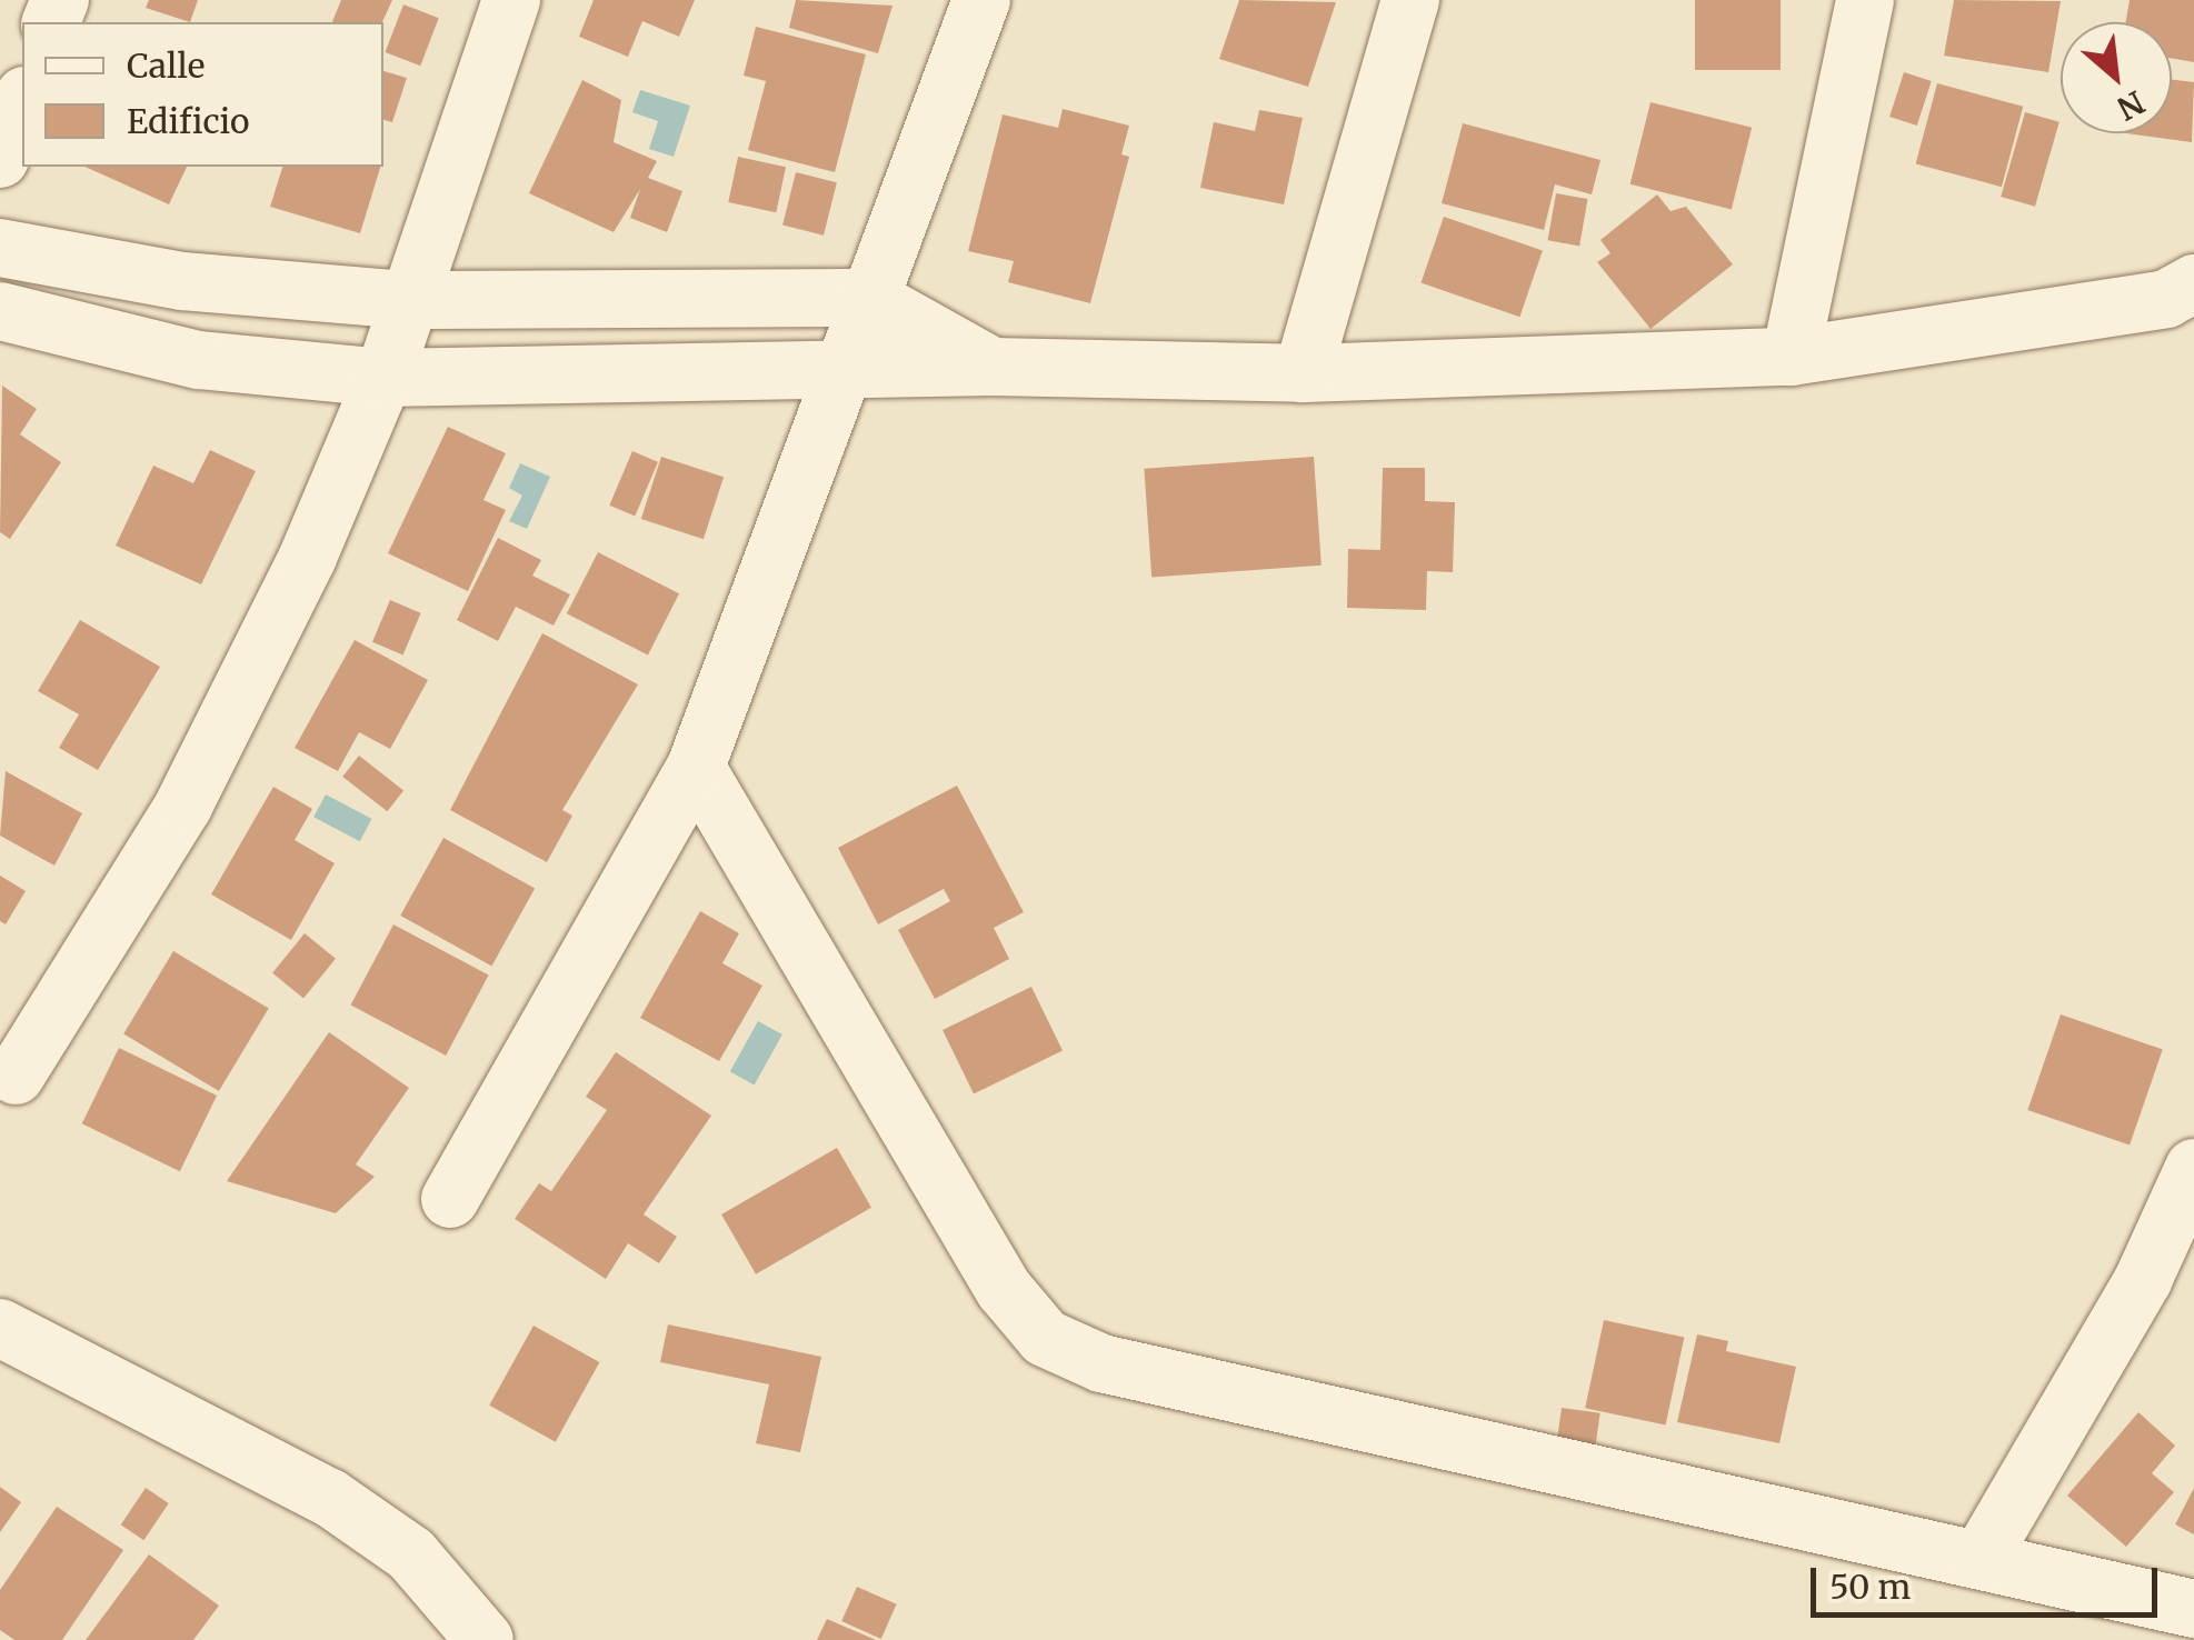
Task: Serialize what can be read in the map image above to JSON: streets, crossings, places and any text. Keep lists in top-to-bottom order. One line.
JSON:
{"legend":["Calle","Edificio"],"scale_bar":"50 m","north":"bottom right"}
